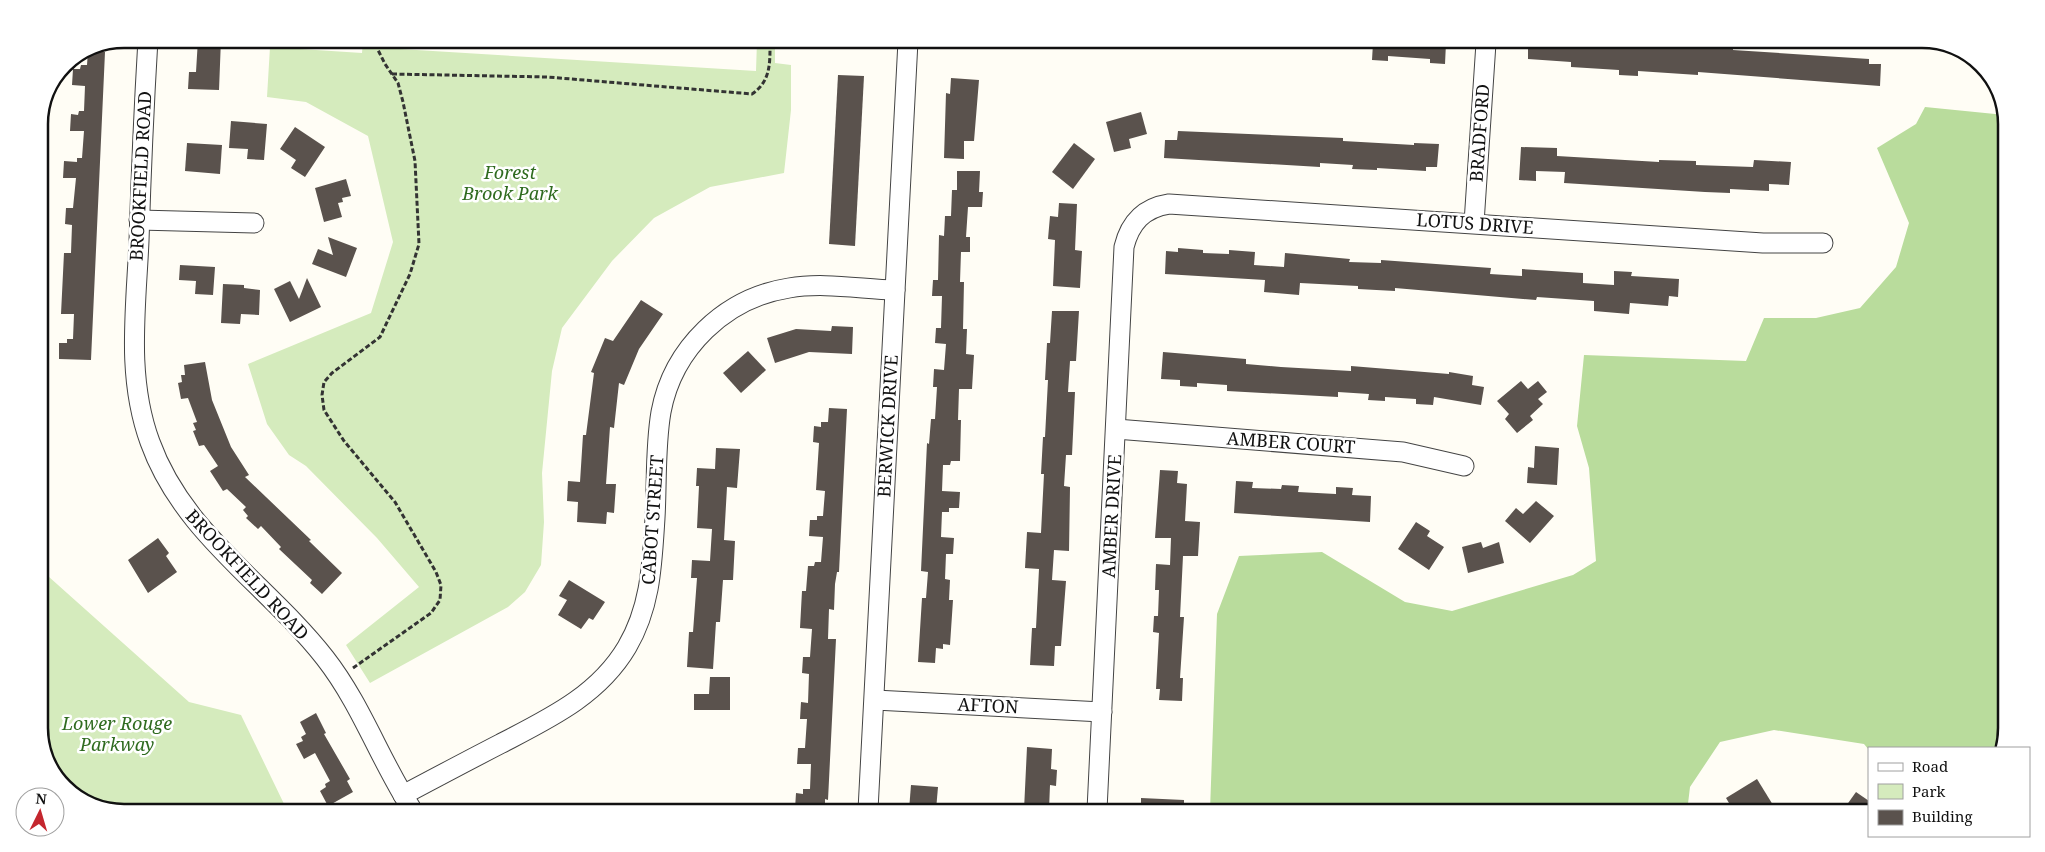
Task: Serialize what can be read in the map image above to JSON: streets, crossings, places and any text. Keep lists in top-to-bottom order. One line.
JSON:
{"streets":{"street":["BRADFORD","BROOKFIELD ROAD","LOTUS DRIVE","BERWICK DRIVE","AMBER COURT","AMBER DRIVE","CABOT STREET","AFTON"]},"crossings":[["BRADFORD","LOTUS DRIVE"],["BROOKFIELD ROAD","CABOT STREET"],["LOTUS DRIVE","AMBER DRIVE"],["BERWICK DRIVE","CABOT STREET"],["BERWICK DRIVE","AFTON"],["AMBER COURT","AMBER DRIVE"],["AMBER DRIVE","AFTON"]],"parks":["Forest Brook Park","Lower Rouge Parkway"],"legend":["Road","Park","Building"],"north":"top"}
